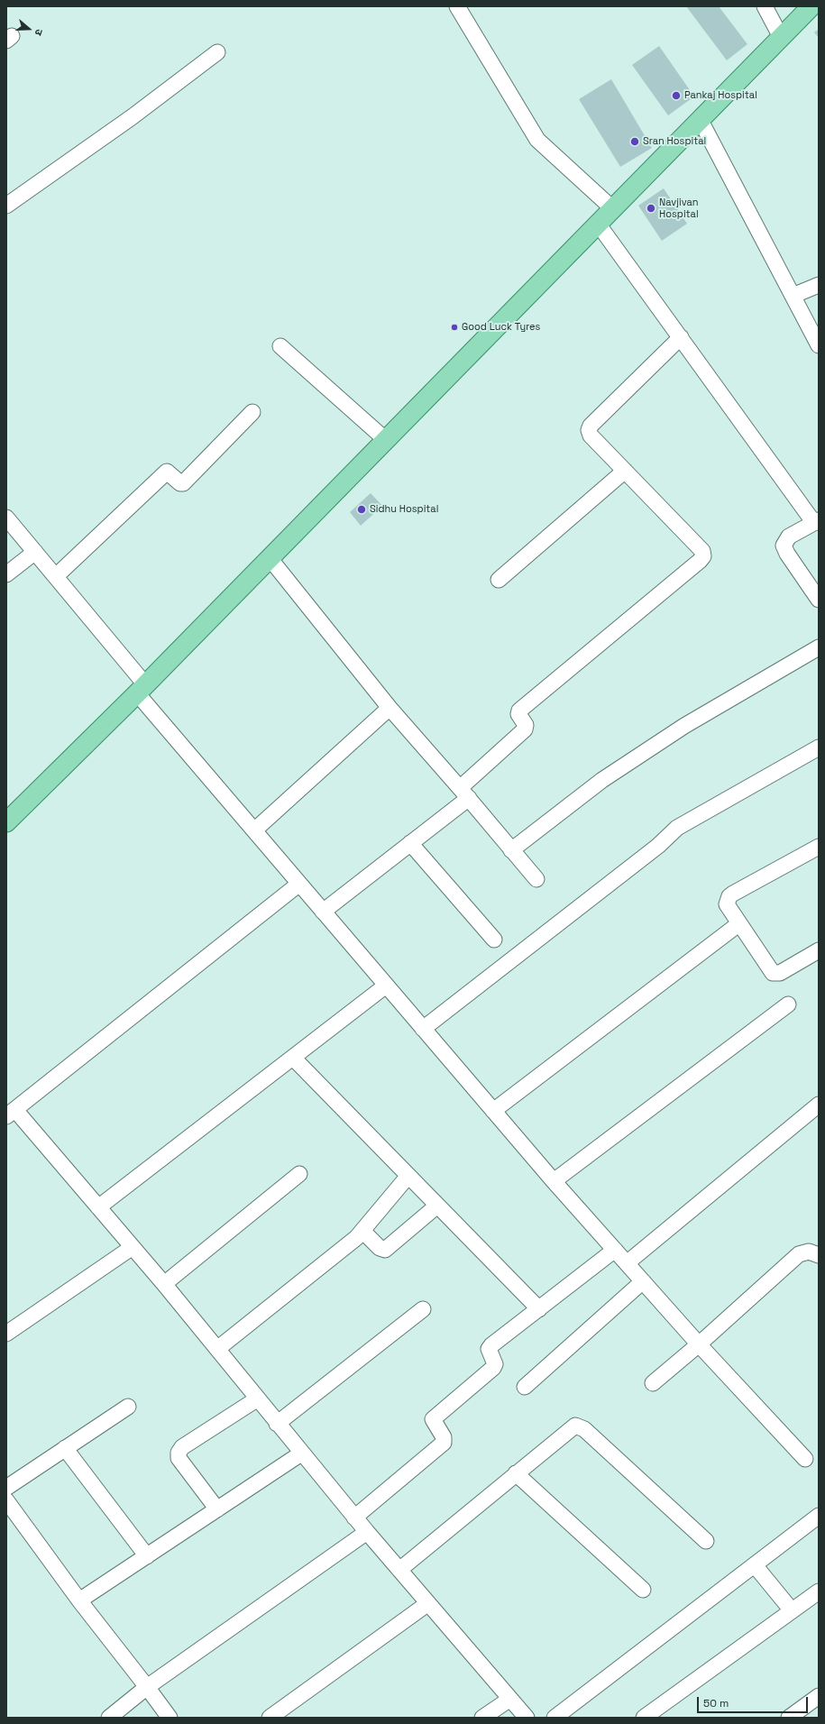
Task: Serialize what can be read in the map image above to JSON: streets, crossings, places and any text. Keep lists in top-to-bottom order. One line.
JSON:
{"places":["Pankaj Hospital","Sran Hospital","Navjivan Hospital","Good Luck Tyres","Sidhu Hospital"],"scale_bar":"50 m","north":"right"}
